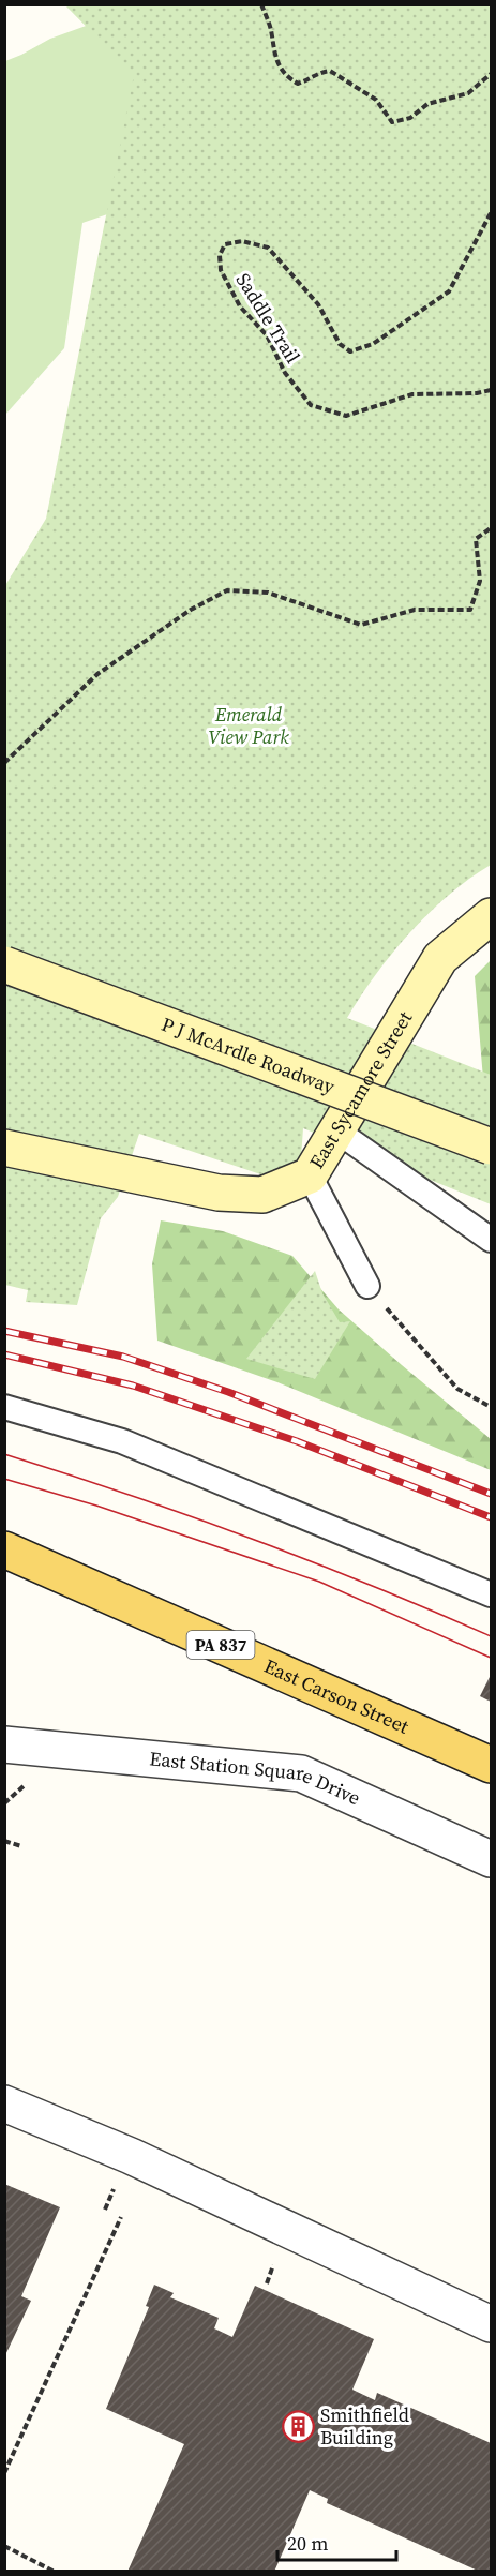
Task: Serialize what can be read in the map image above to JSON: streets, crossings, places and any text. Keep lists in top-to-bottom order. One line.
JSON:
{"streets":{"main road":["PA 837","East Carson Street"],"street":["P J McArdle Roadway","East Sycamore Street","East Station Square Drive"],"path":["Saddle Trail"]},"parks":["Emerald View Park"],"places":{"building":["Smithfield Building"]},"scale_bar":"20 m"}
